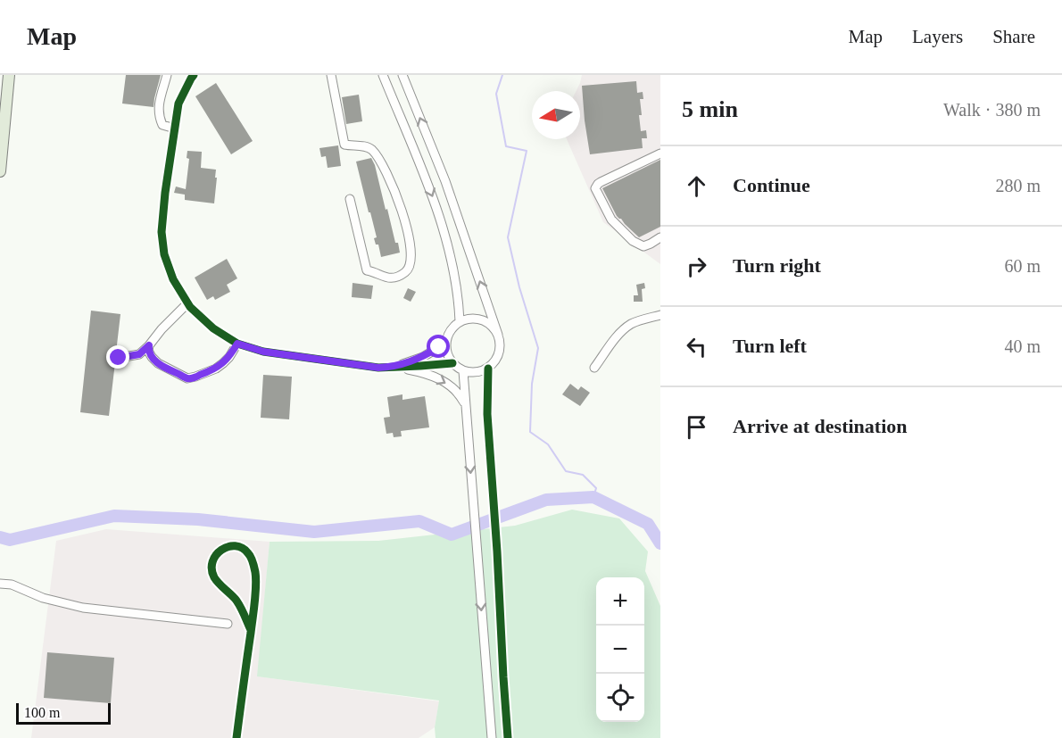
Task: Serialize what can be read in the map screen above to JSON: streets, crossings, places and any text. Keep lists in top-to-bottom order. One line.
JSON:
{"scale_bar":"100 m","north":"left","page":{"header":"Map","nav":["Map","Layers","Share"],"heading":["5 min","Walk · 380 m"],"list":[["Continue","280 m"],["Turn right","60 m"],["Turn left","40 m"],"Arrive at destination"],"map_buttons":["+","−"],"scale":"100 m"}}
